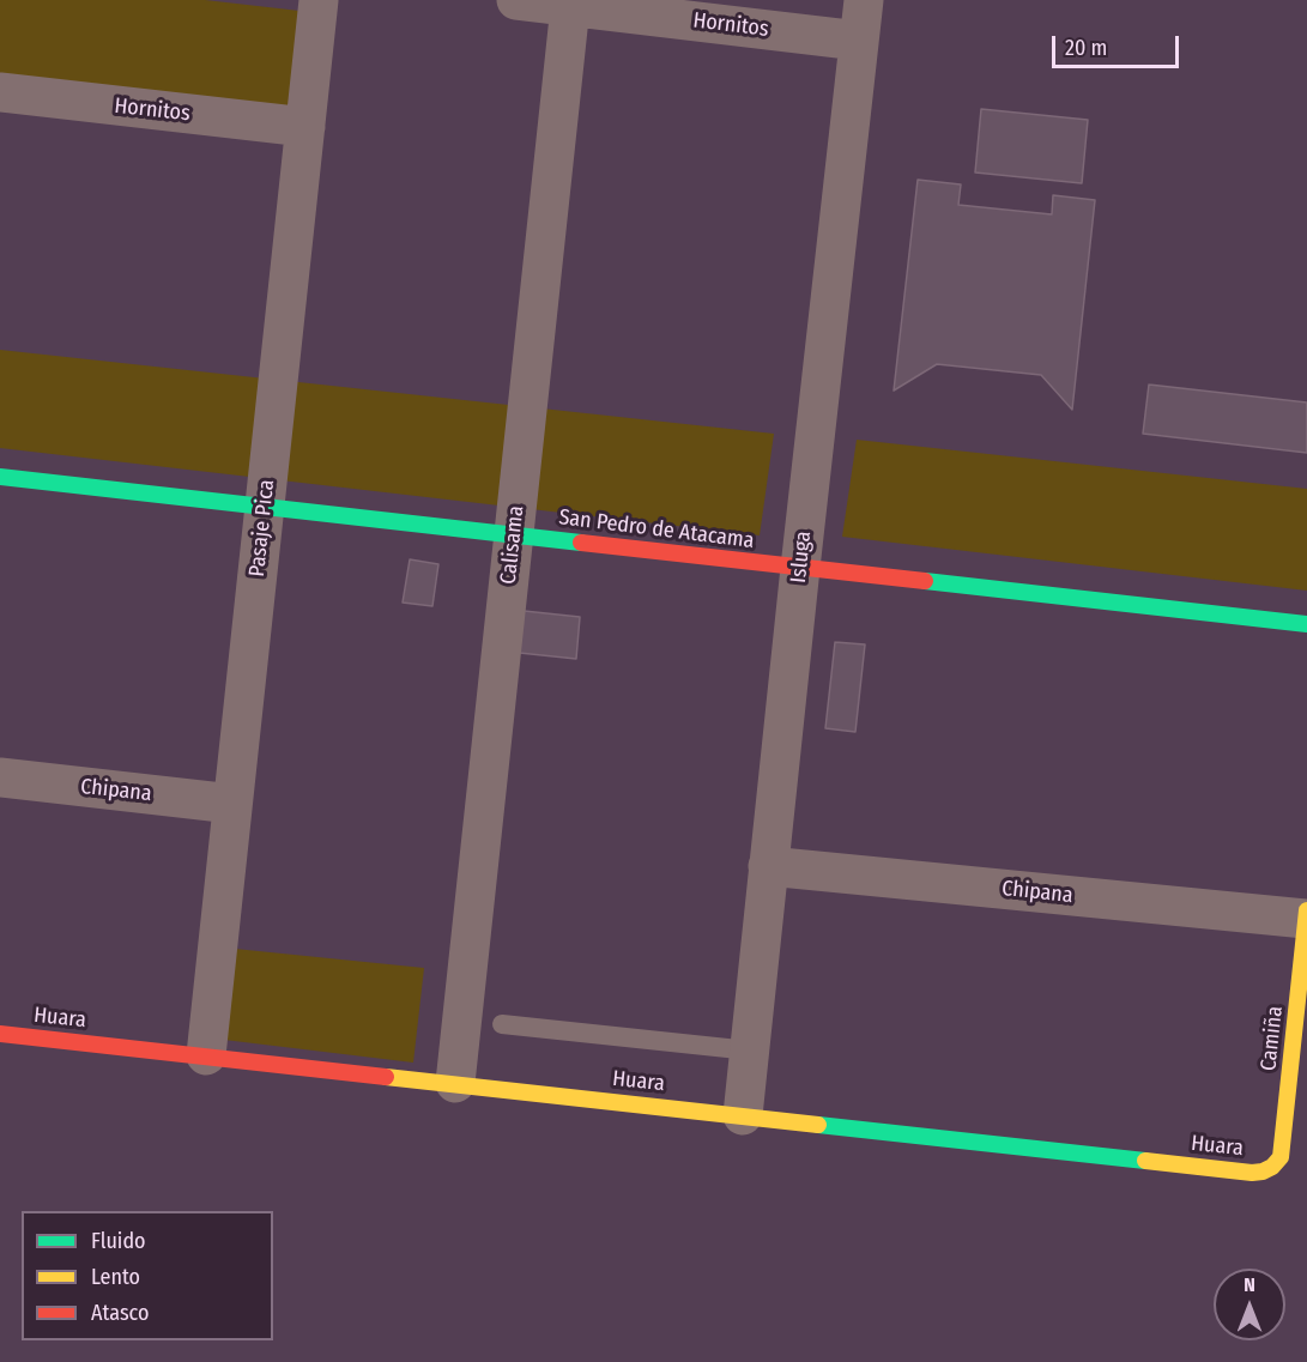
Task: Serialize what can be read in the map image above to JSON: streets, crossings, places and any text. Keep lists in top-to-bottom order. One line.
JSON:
{"streets":{"street":["Hornitos","Pasaje Pica","San Pedro de Atacama","Calisama","Isluga","Chipana","Huara","Camiña"]},"crossings":[["Hornitos","Pasaje Pica"],["Hornitos","Calisama"],["Hornitos","Isluga"],["Pasaje Pica","San Pedro de Atacama"],["Pasaje Pica","Chipana"],["Pasaje Pica","Huara"],["San Pedro de Atacama","Calisama"],["San Pedro de Atacama","Isluga"],["Calisama","Huara"],["Isluga","Chipana"],["Isluga","Huara"],["Chipana","Camiña"],["Huara","Camiña"]],"legend":["Fluido","Lento","Atasco"],"scale_bar":"20 m","north":"top"}
